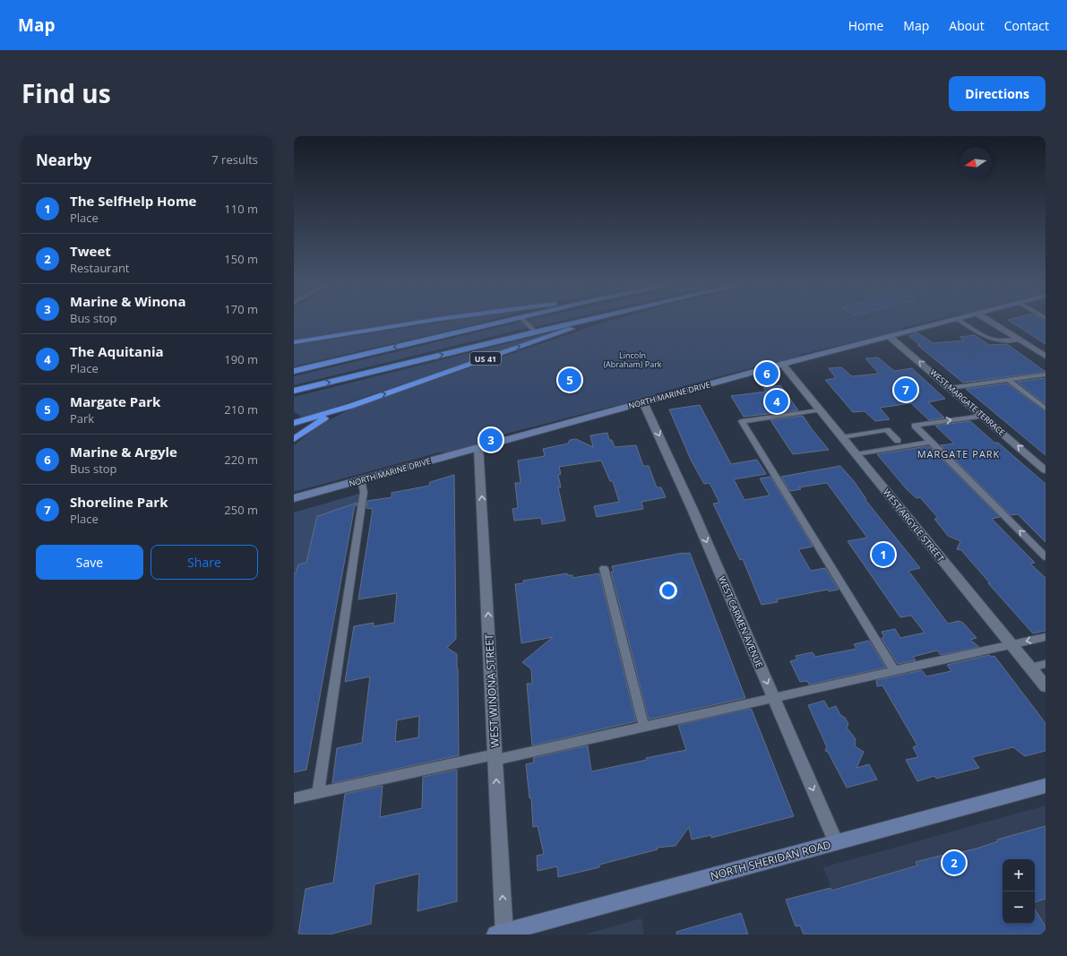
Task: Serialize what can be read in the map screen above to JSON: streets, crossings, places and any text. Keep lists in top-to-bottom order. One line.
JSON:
{"streets":{"highway":["US 41"],"street":["NORTH MARINE DRIVE","WEST MARGATE TERRACE","WEST ARGYLE STREET","WEST CARMEN AVENUE","WEST WINONA STREET","NORTH SHERIDAN ROAD"]},"crossings":[["NORTH MARINE DRIVE","WEST MARGATE TERRACE"],["NORTH MARINE DRIVE","WEST ARGYLE STREET"],["NORTH MARINE DRIVE","WEST CARMEN AVENUE"],["NORTH MARINE DRIVE","WEST WINONA STREET"],["WEST CARMEN AVENUE","NORTH SHERIDAN ROAD"],["WEST WINONA STREET","NORTH SHERIDAN ROAD"]],"one_way":["WEST MARGATE TERRACE","WEST CARMEN AVENUE","WEST WINONA STREET"],"districts":["MARGATE PARK"],"parks":["Lincoln (Abraham) Park"],"north":"left","page":{"header":"Map","nav":["Home","Map","About","Contact"],"title":"Find us","buttons":["Directions",["Save","Share"]],"heading":["Nearby","7 results"],"list":[{"mark":"1","name":"The SelfHelp Home","note":"Place","value":"110 m"},{"mark":"2","name":"Tweet","note":"Restaurant","value":"150 m"},{"mark":"3","name":"Marine & Winona","note":"Bus stop","value":"170 m"},{"mark":"4","name":"The Aquitania","note":"Place","value":"190 m"},{"mark":"5","name":"Margate Park","note":"Park","value":"210 m"},{"mark":"6","name":"Marine & Argyle","note":"Bus stop","value":"220 m"},{"mark":"7","name":"Shoreline Park","note":"Place","value":"250 m"}],"pins":["6","5","7","4","3","1","2"],"map_buttons":["+","−"]}}
